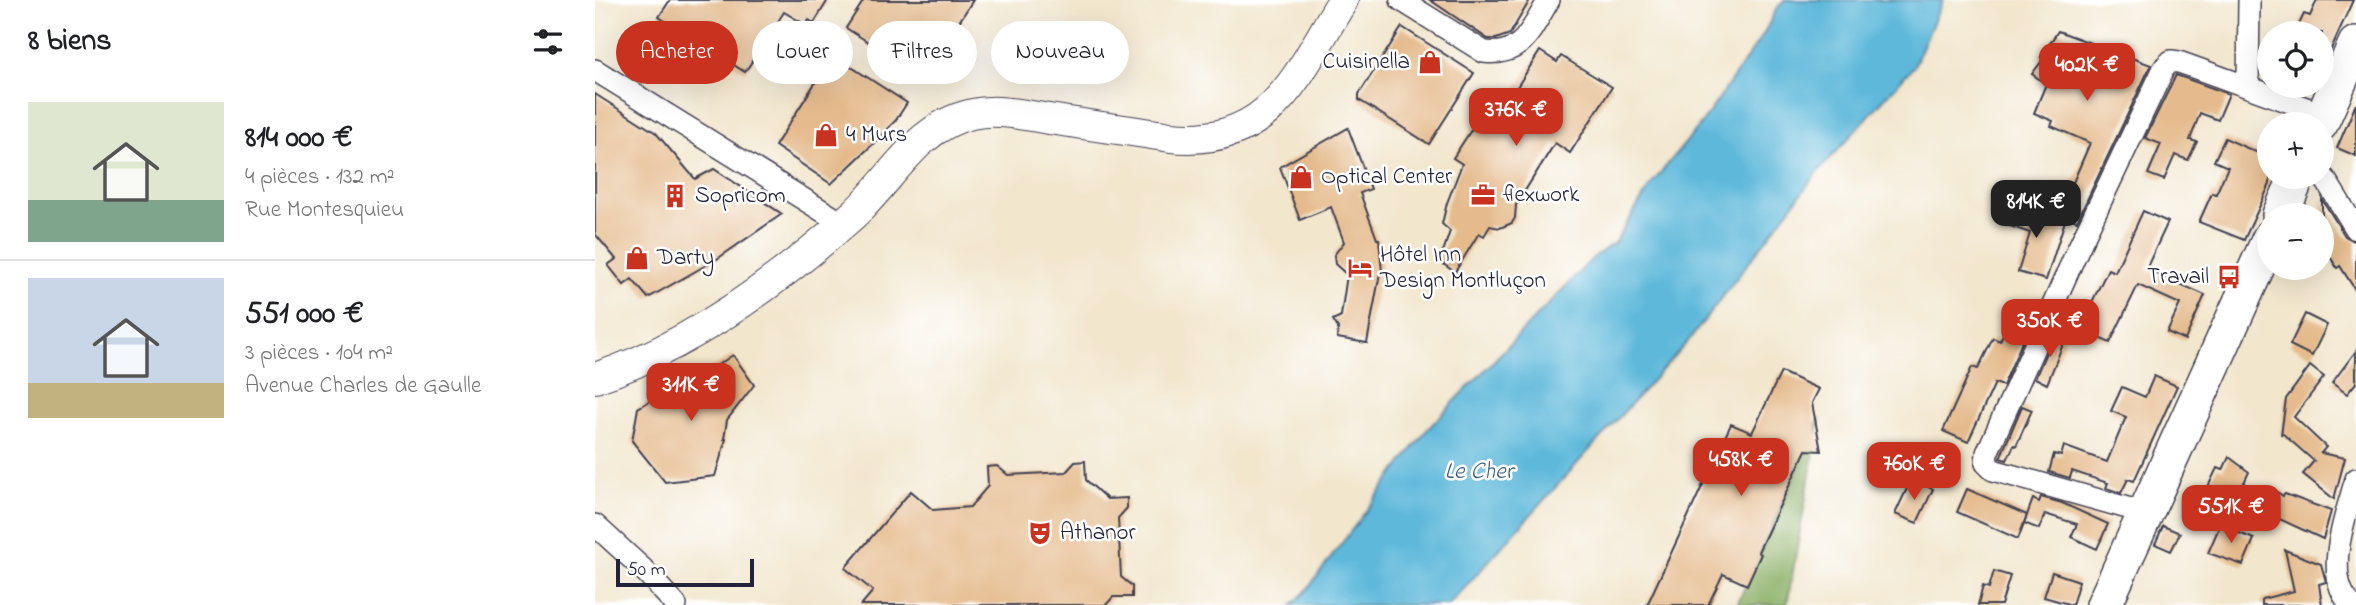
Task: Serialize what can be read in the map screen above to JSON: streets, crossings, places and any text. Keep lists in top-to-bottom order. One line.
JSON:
{"water":["Le Cher"],"places":{"shop":["Cuisinella","4 Murs","Optical Center","Darty"],"office":["flexwork"],"building":["Sopricom"],"hotel":["Hôtel Inn Design Montluçon"],"bus stop":["Travail"],"theatre":["Athanor"]},"scale_bar":"50 m","page":{"heading":"8 biens","map_buttons":["+","−"],"chip":["Acheter","Louer","Filtres","Nouveau"],"price":["402K €","376K €","814K €","350K €","311K €","458K €","760K €","551K €"],"list":[{"name":"814 000 €","note":"4 pièces · 132 m² · Rue Montesquieu"},{"name":"551 000 €","note":"3 pièces · 104 m² · Avenue Charles de Gaulle"}],"scale":"50 m"}}
